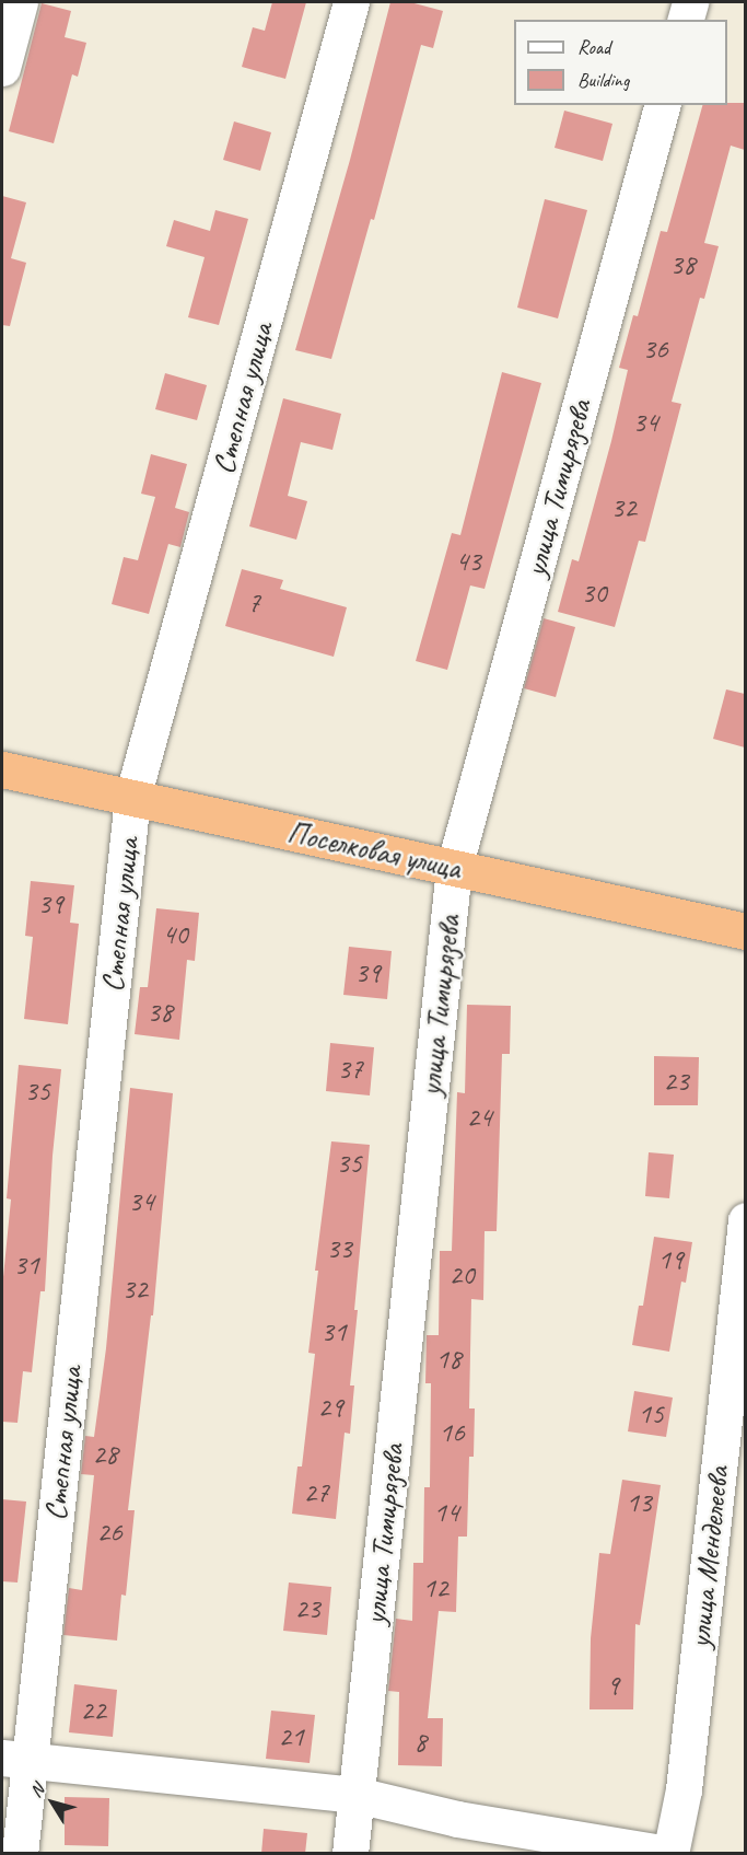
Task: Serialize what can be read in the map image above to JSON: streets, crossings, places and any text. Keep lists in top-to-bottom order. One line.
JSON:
{"streets":{"highway":["Поселковая улица"],"street":["Степная улица","улица Тимирязева","улица Менделеева"]},"crossings":[["Степная улица","Поселковая улица"],["улица Тимирязева","Поселковая улица"]],"house_numbers":["38","36","34","32","43","30","7","39","40","39","38","37","23","35","24","35","34","33","19","31","20","32","31","18","29","15","16","28","27","13","14","26","12","23","9","22","21","8"],"legend":["Road","Building"],"north":"top left"}
